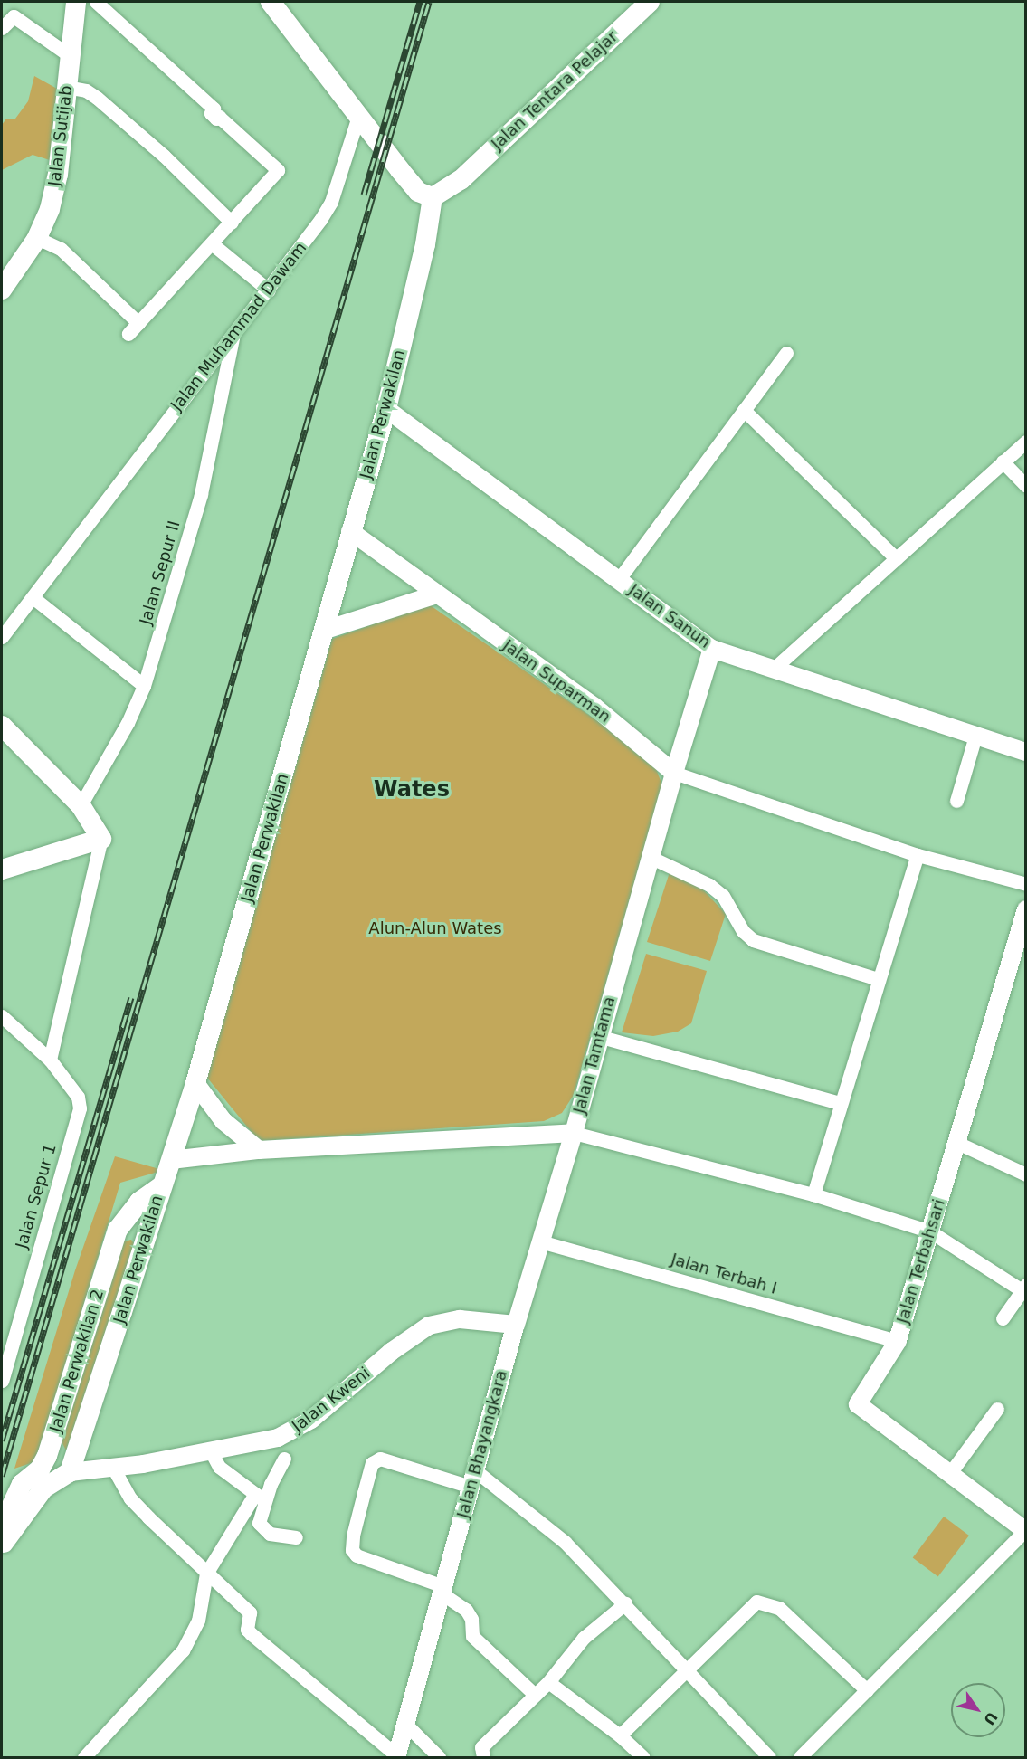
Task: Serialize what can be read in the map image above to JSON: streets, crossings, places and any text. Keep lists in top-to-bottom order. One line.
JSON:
{"streets":{"main road":["Jalan Tentara Pelajar","Jalan Sutijab","Jalan Perwakilan","Jalan Perwakilan 2"],"street":["Jalan Muhammad Dawam","Jalan Sepur II","Jalan Sanun","Jalan Suparman","Jalan Tamtama","Jalan Sepur 1","Jalan Terbahsari","Jalan Terbah I","Jalan Kweni","Jalan Bhayangkara"]},"crossings":[["Jalan Tentara Pelajar","Jalan Perwakilan"],["Jalan Muhammad Dawam","Jalan Sepur II"],["Jalan Perwakilan","Jalan Sanun"],["Jalan Perwakilan","Jalan Suparman"],["Jalan Perwakilan","Jalan Tamtama"],["Jalan Perwakilan","Jalan Perwakilan 2"],["Jalan Perwakilan","Jalan Kweni"],["Jalan Sanun","Jalan Tamtama"],["Jalan Suparman","Jalan Tamtama"],["Jalan Tamtama","Jalan Bhayangkara"],["Jalan Terbahsari","Jalan Terbah I"],["Jalan Terbah I","Jalan Bhayangkara"],["Jalan Kweni","Jalan Bhayangkara"]],"districts":["Wates"],"parks":["Alun-Alun Wates"],"north":"bottom right"}
